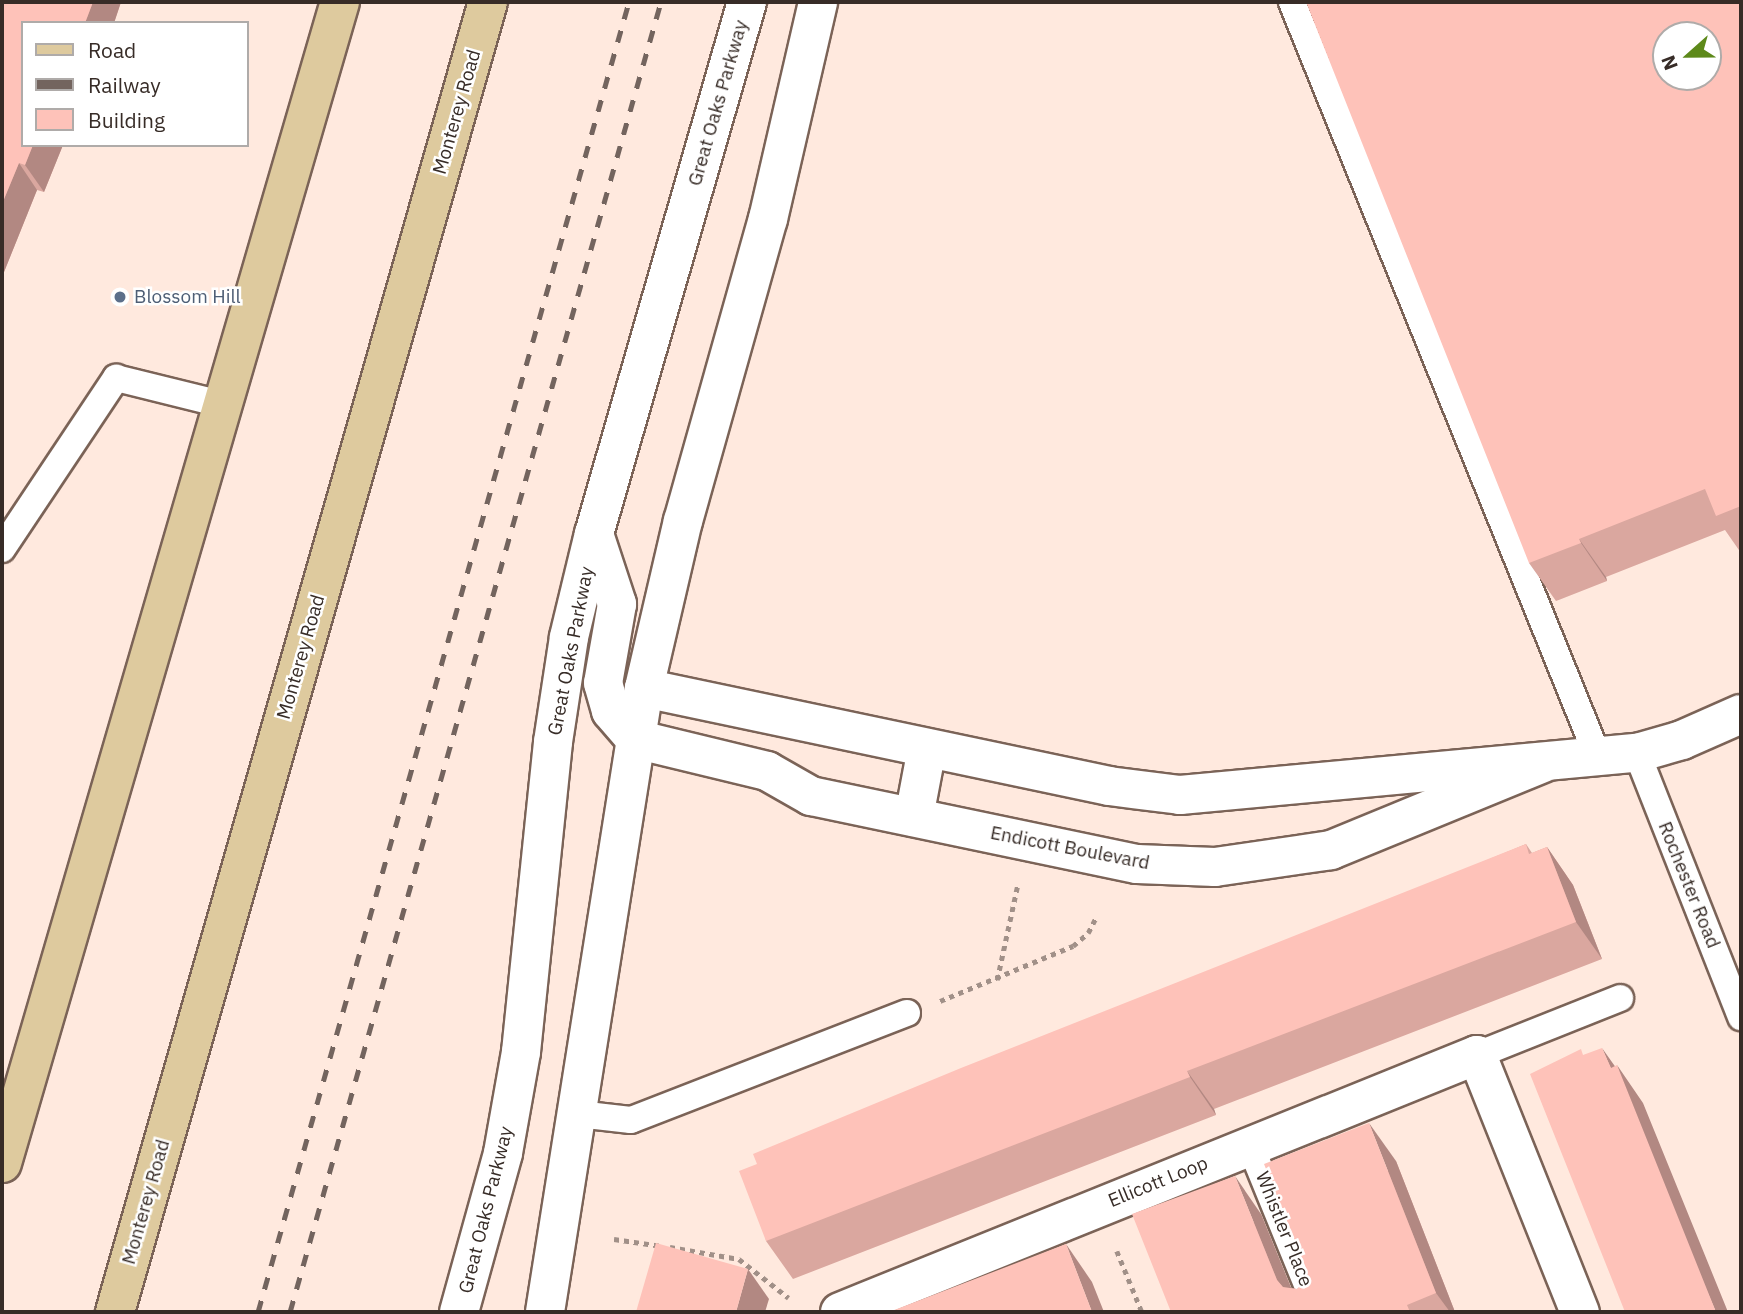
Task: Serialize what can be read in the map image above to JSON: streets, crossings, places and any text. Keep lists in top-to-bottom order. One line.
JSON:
{"streets":{"main road":["Monterey Road"],"street":["Great Oaks Parkway","Endicott Boulevard","Ellicott Loop"],"lane":["Rochester Road","Whistler Place"]},"crossings":[["Endicott Boulevard","Rochester Road"],["Ellicott Loop","Whistler Place"]],"places":["Blossom Hill"],"legend":["Road","Railway","Building"],"north":"left"}
